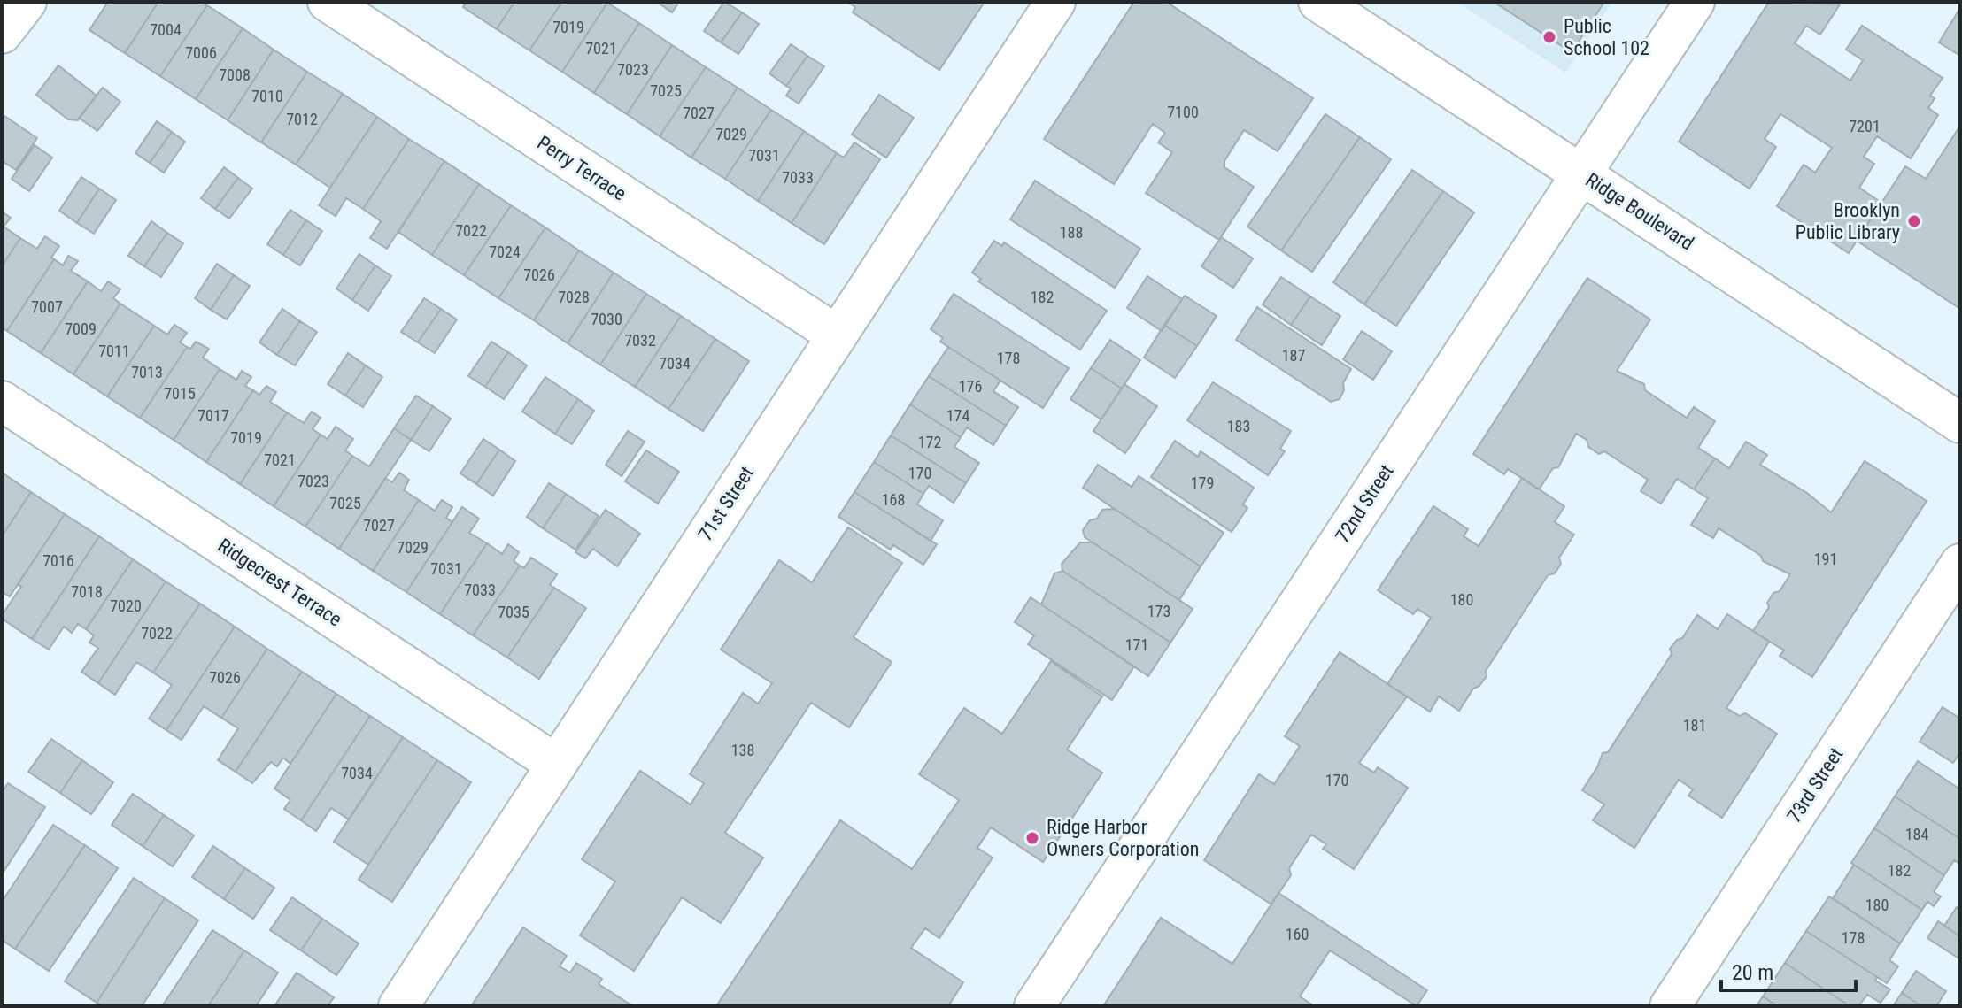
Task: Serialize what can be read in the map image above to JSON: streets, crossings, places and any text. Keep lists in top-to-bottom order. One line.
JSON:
{"streets":{"street":["Perry Terrace","Ridge Boulevard","71st Street","72nd Street","Ridgecrest Terrace","73rd Street"]},"crossings":[["Perry Terrace","71st Street"],["Ridge Boulevard","72nd Street"],["71st Street","Ridgecrest Terrace"]],"places":["Public School 102","Brooklyn Public Library","Ridge Harbor Owners Corporation"],"house_numbers":["7019","7004","7021","7006","7023","7008","7025","7010","7100","7027","7012","7201","7029","7031","7033","7022","188","7024","7026","7028","182","7007","7030","7009","7032","7011","187","178","7034","7013","176","7015","7017","174","183","7019","172","7021","170","7023","179","168","7025","7027","7029","191","7016","7031","7033","7018","180","7020","173","7035","7022","171","7026","181","138","7034","170","184","182","180","160","178"],"scale_bar":"20 m"}
